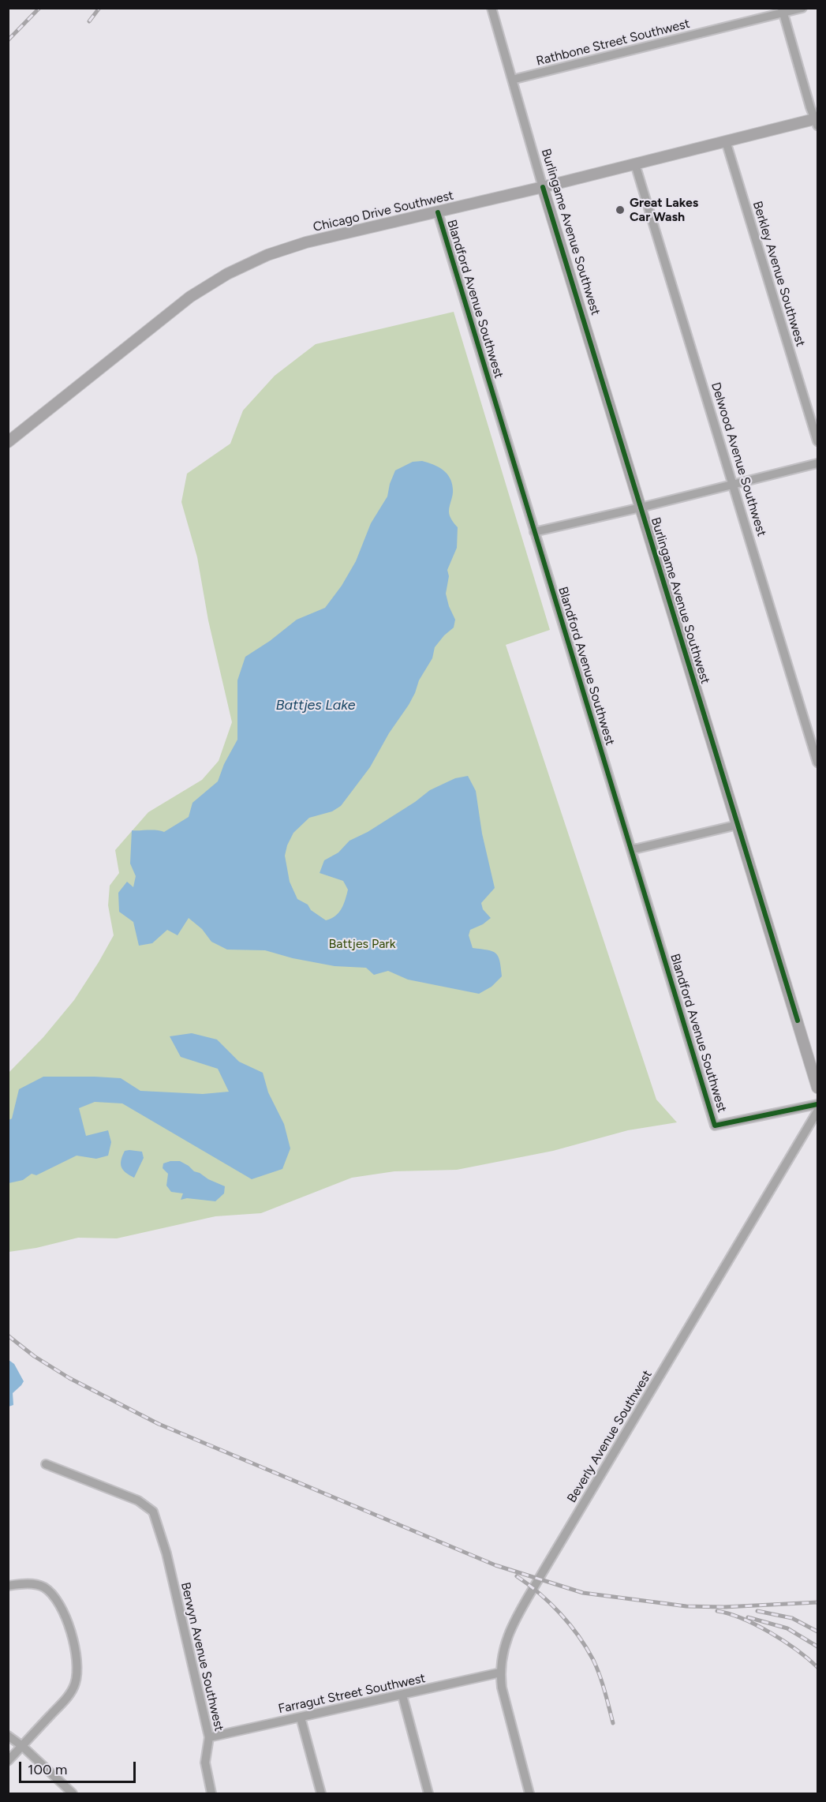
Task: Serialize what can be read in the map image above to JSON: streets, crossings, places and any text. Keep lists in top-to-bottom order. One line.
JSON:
{"streets":{"street":["Rathbone Street Southwest","Chicago Drive Southwest","Burlingame Avenue Southwest","Berkley Avenue Southwest","Blandford Avenue Southwest","Delwood Avenue Southwest","Beverly Avenue Southwest","Berwyn Avenue Southwest","Farragut Street Southwest"]},"crossings":[["Rathbone Street Southwest","Burlingame Avenue Southwest"],["Chicago Drive Southwest","Burlingame Avenue Southwest"],["Chicago Drive Southwest","Berkley Avenue Southwest"],["Chicago Drive Southwest","Blandford Avenue Southwest"],["Chicago Drive Southwest","Delwood Avenue Southwest"],["Beverly Avenue Southwest","Farragut Street Southwest"],["Berwyn Avenue Southwest","Farragut Street Southwest"]],"water":["Battjes Lake"],"parks":["Battjes Park"],"places":["Great Lakes Car Wash"],"scale_bar":"100 m"}
